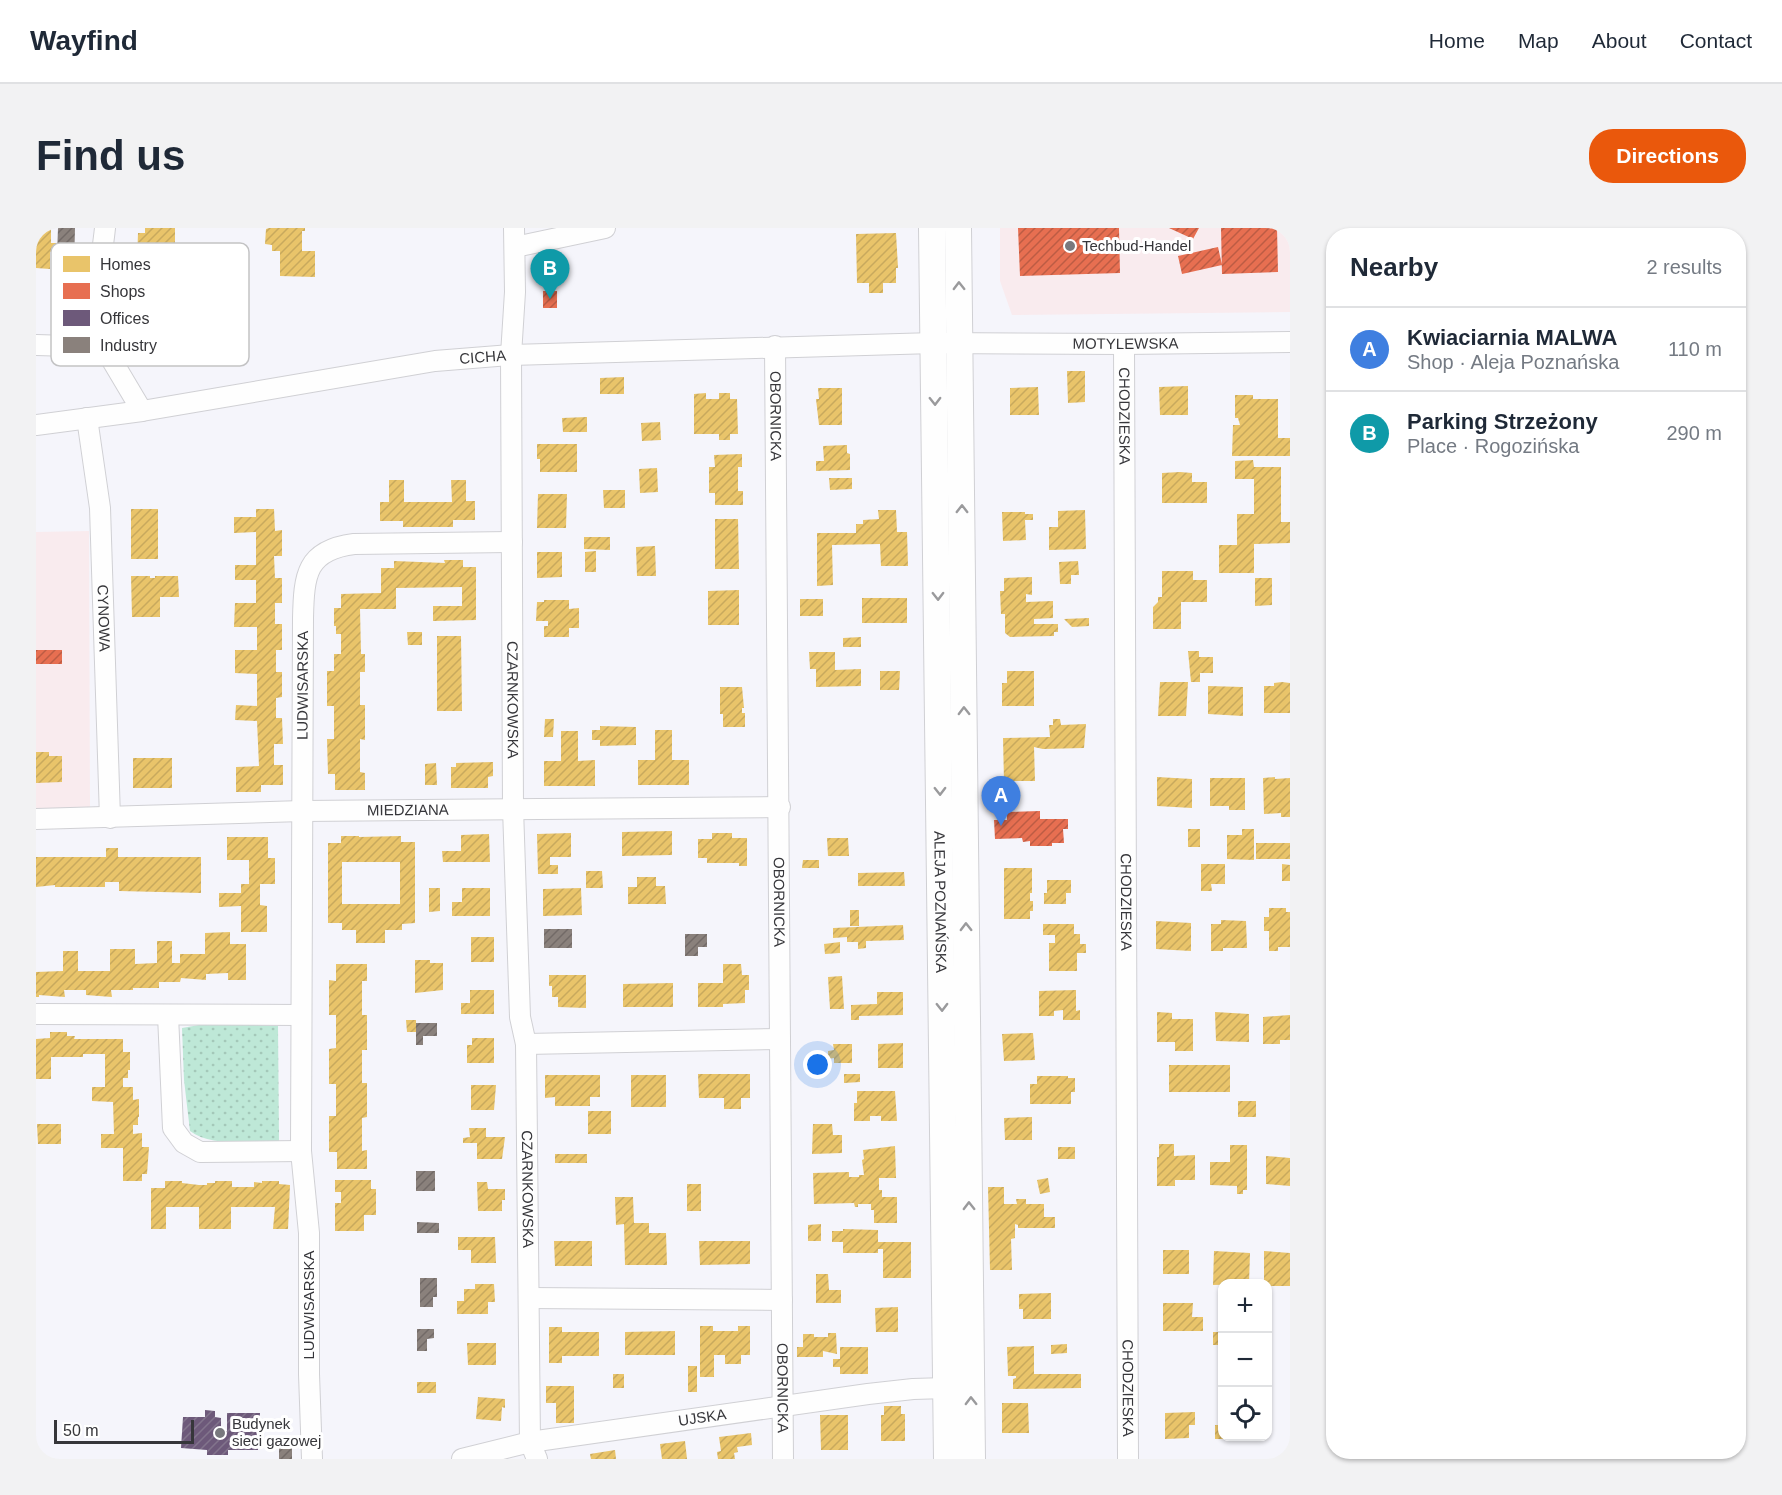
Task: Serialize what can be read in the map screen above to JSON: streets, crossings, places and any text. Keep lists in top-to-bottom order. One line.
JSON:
{"streets":{"main road":["ALEJA POZNAŃSKA"],"street":["MOTYLEWSKA","CICHA","CHODZIESKA","OBORNICKA","CYNOWA","LUDWISARSKA","CZARNKOWSKA","MIEDZIANA","UJSKA"]},"crossings":[["MOTYLEWSKA","CHODZIESKA"],["MOTYLEWSKA","ALEJA POZNAŃSKA"],["CICHA","OBORNICKA"],["CICHA","CYNOWA"],["CICHA","CZARNKOWSKA"],["CICHA","ALEJA POZNAŃSKA"],["OBORNICKA","MIEDZIANA"],["OBORNICKA","UJSKA"],["CYNOWA","MIEDZIANA"],["LUDWISARSKA","CZARNKOWSKA"],["LUDWISARSKA","MIEDZIANA"],["CZARNKOWSKA","MIEDZIANA"],["CZARNKOWSKA","UJSKA"],["ALEJA POZNAŃSKA","UJSKA"]],"places":["Techbud-Handel","Budynek sieci gazowej"],"legend":["Homes","Shops","Offices","Industry"],"scale_bar":"50 m","page":{"header":"Wayfind","nav":["Home","Map","About","Contact"],"buttons":"Directions","title":"Find us","heading":["Nearby","2 results"],"pins":["B","A"],"list":[{"mark":"A","name":"Kwiaciarnia MALWA","note":"Shop · Aleja Poznańska","value":"110 m"},{"mark":"B","name":"Parking Strzeżony","note":"Place · Rogozińska","value":"290 m"}],"map_buttons":["+","−"],"scale":"50 m"}}
